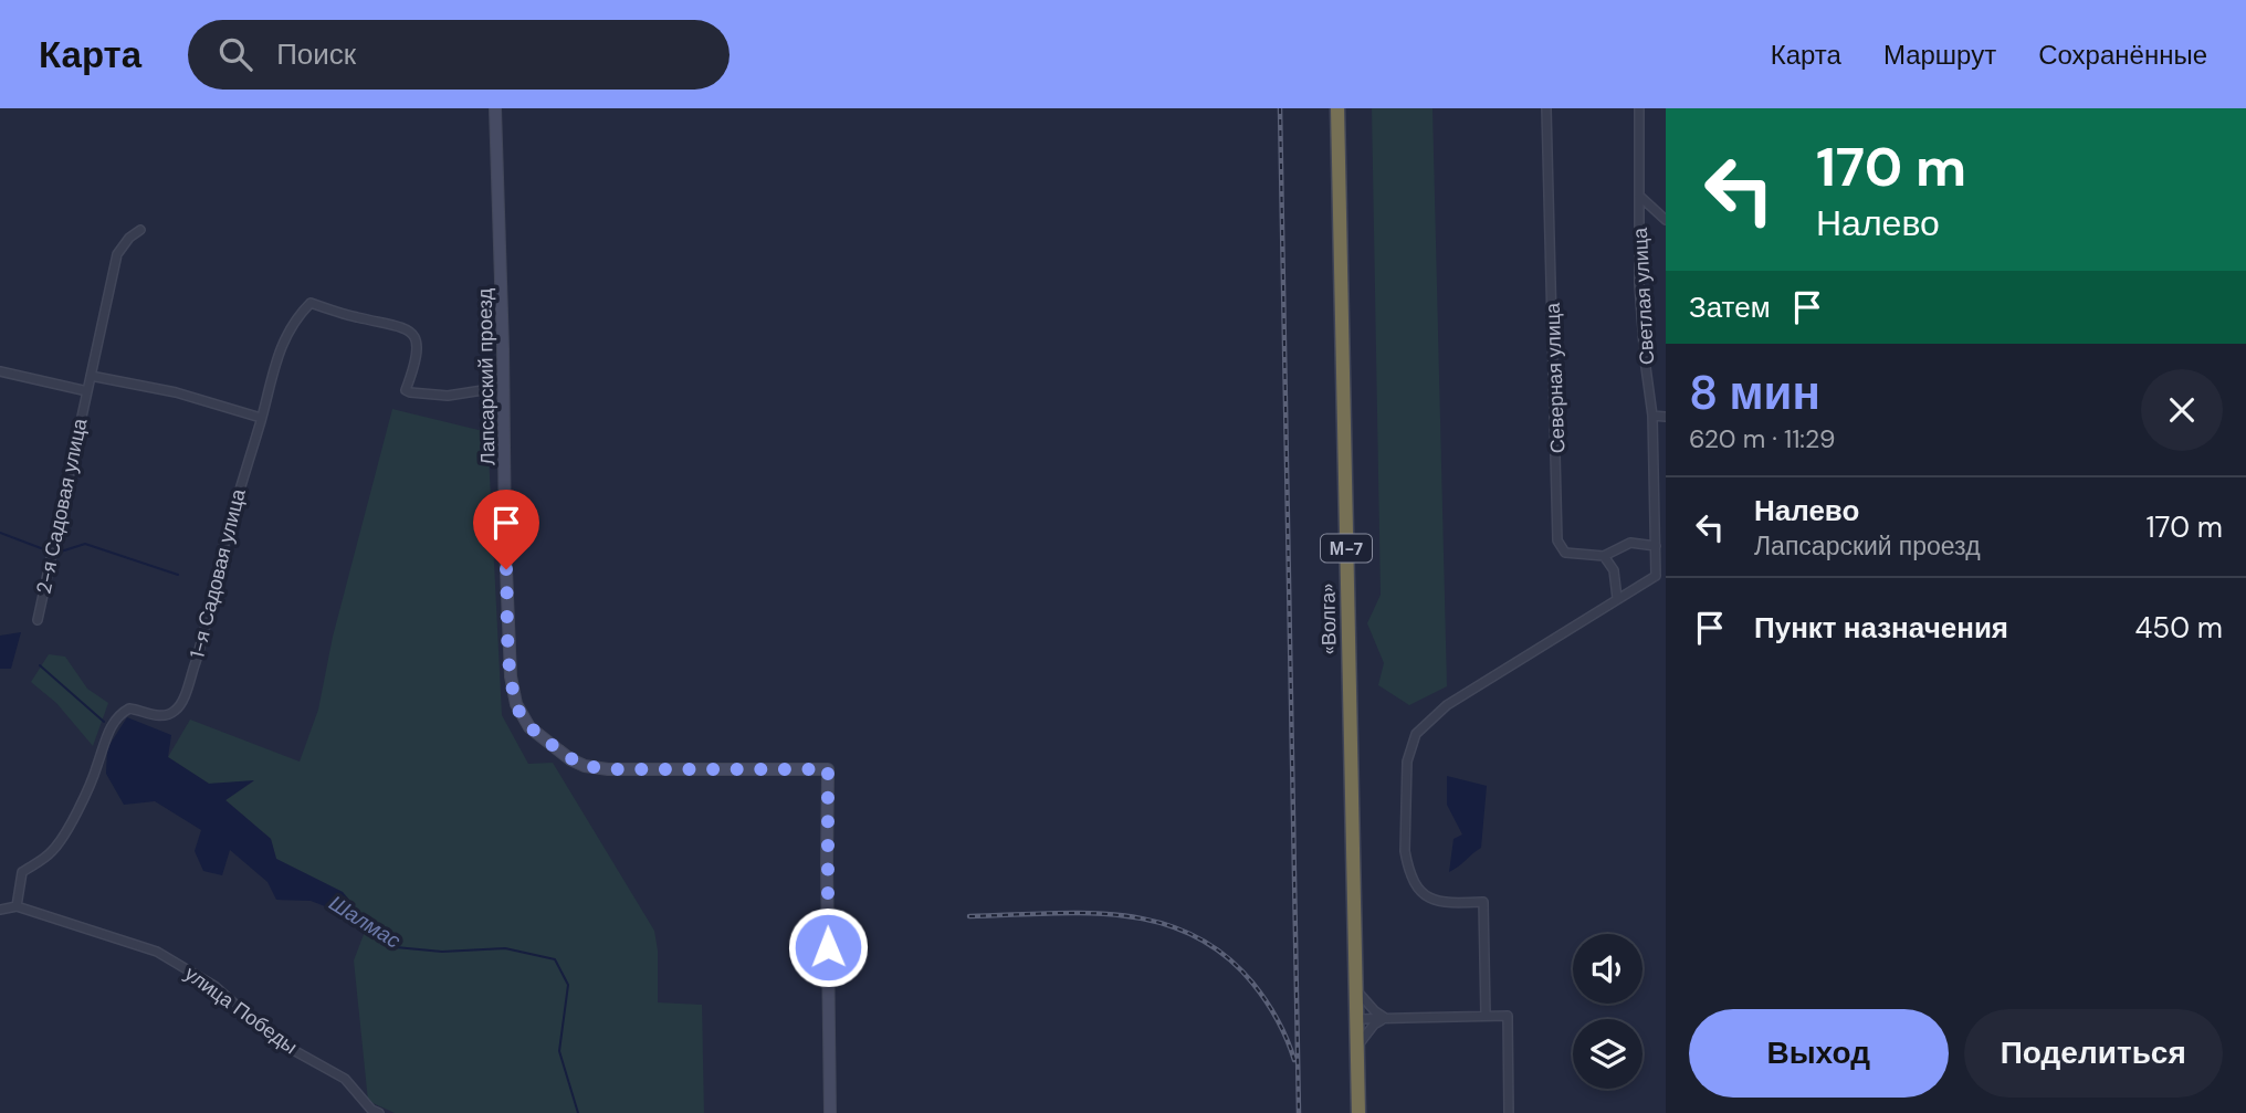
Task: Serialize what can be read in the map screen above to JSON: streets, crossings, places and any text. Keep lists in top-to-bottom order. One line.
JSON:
{"streets":{"highway":["М-7","«Волга»"],"street":["Светлая улица","Лапсарский проезд","Северная улица","2-я Садовая улица","1-я Садовая улица","улица Победы"]},"crossings":[["Светлая улица","Северная улица"],["Лапсарский проезд","1-я Садовая улица"],["1-я Садовая улица","улица Победы"]],"water":["Шалмас"],"page":{"header":"Карта","search":"Поиск","nav":["Карта","Маршрут","Сохранённые"],"turn":["170 m","Налево"],"then":"Затем","heading":["8 мин","620 m · 11:29"],"list":[{"name":"Налево","note":"Лапсарский проезд","value":"170 m"},{"name":"Пункт назначения","value":"450 m"}],"buttons":["Выход","Поделиться"]}}
